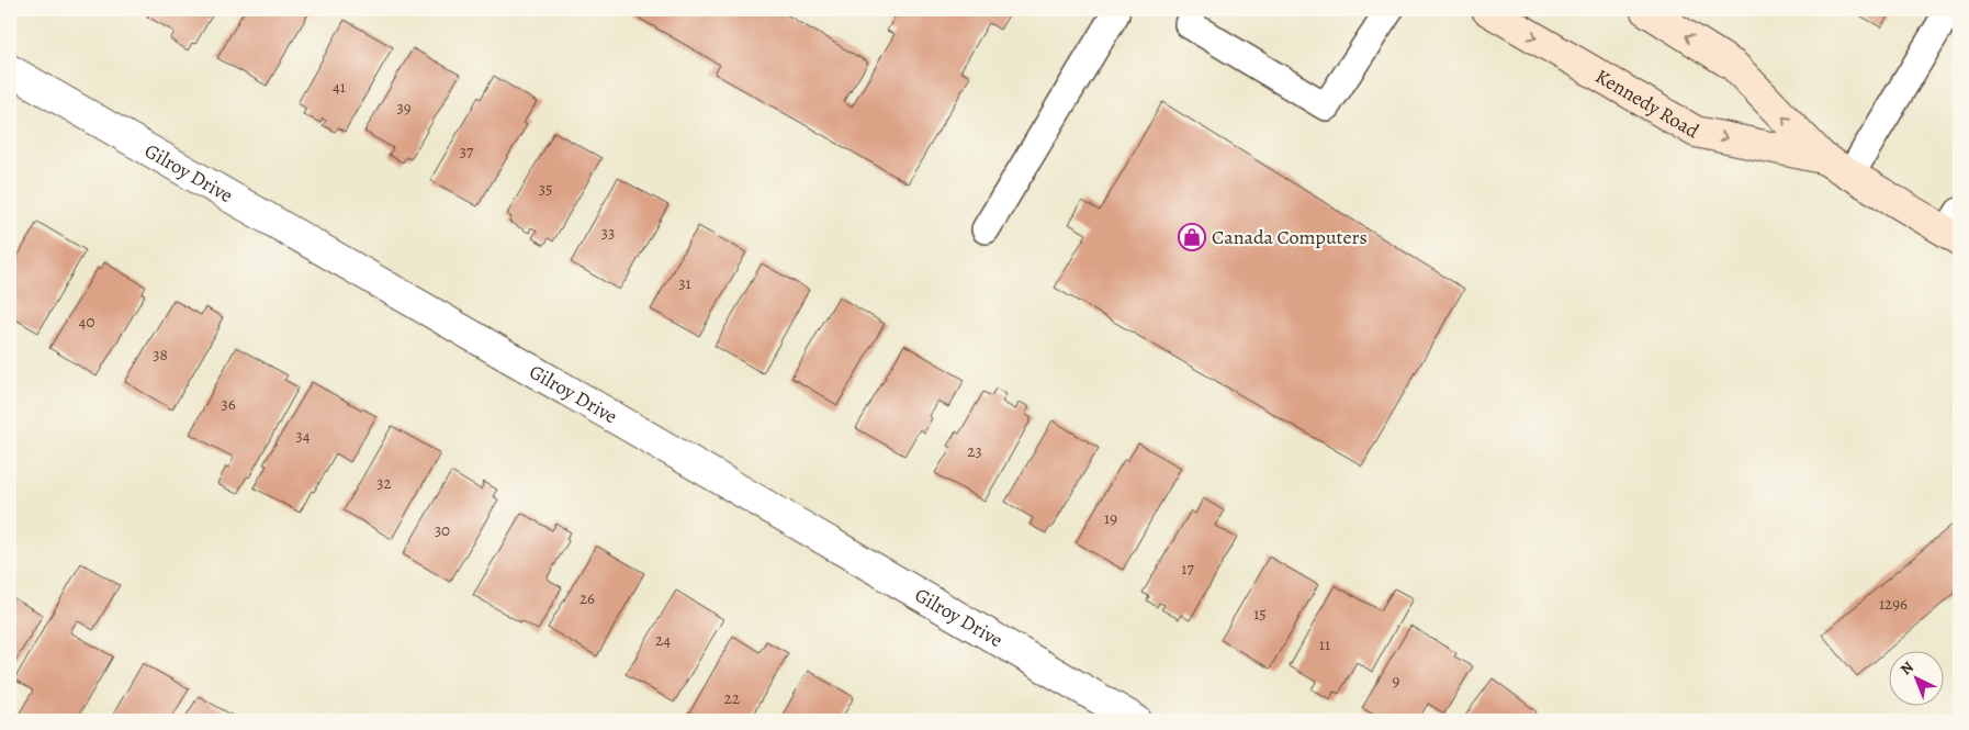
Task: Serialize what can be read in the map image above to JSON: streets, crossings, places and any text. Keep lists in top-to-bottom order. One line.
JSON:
{"streets":{"main road":["Kennedy Road"],"street":["Gilroy Drive"]},"places":{"shop":["Canada Computers"]},"house_numbers":["41","39","37","35","33","31","40","38","36","34","23","32","19","30","17","26","1296","15","24","11","9","22"],"north":"top left"}
